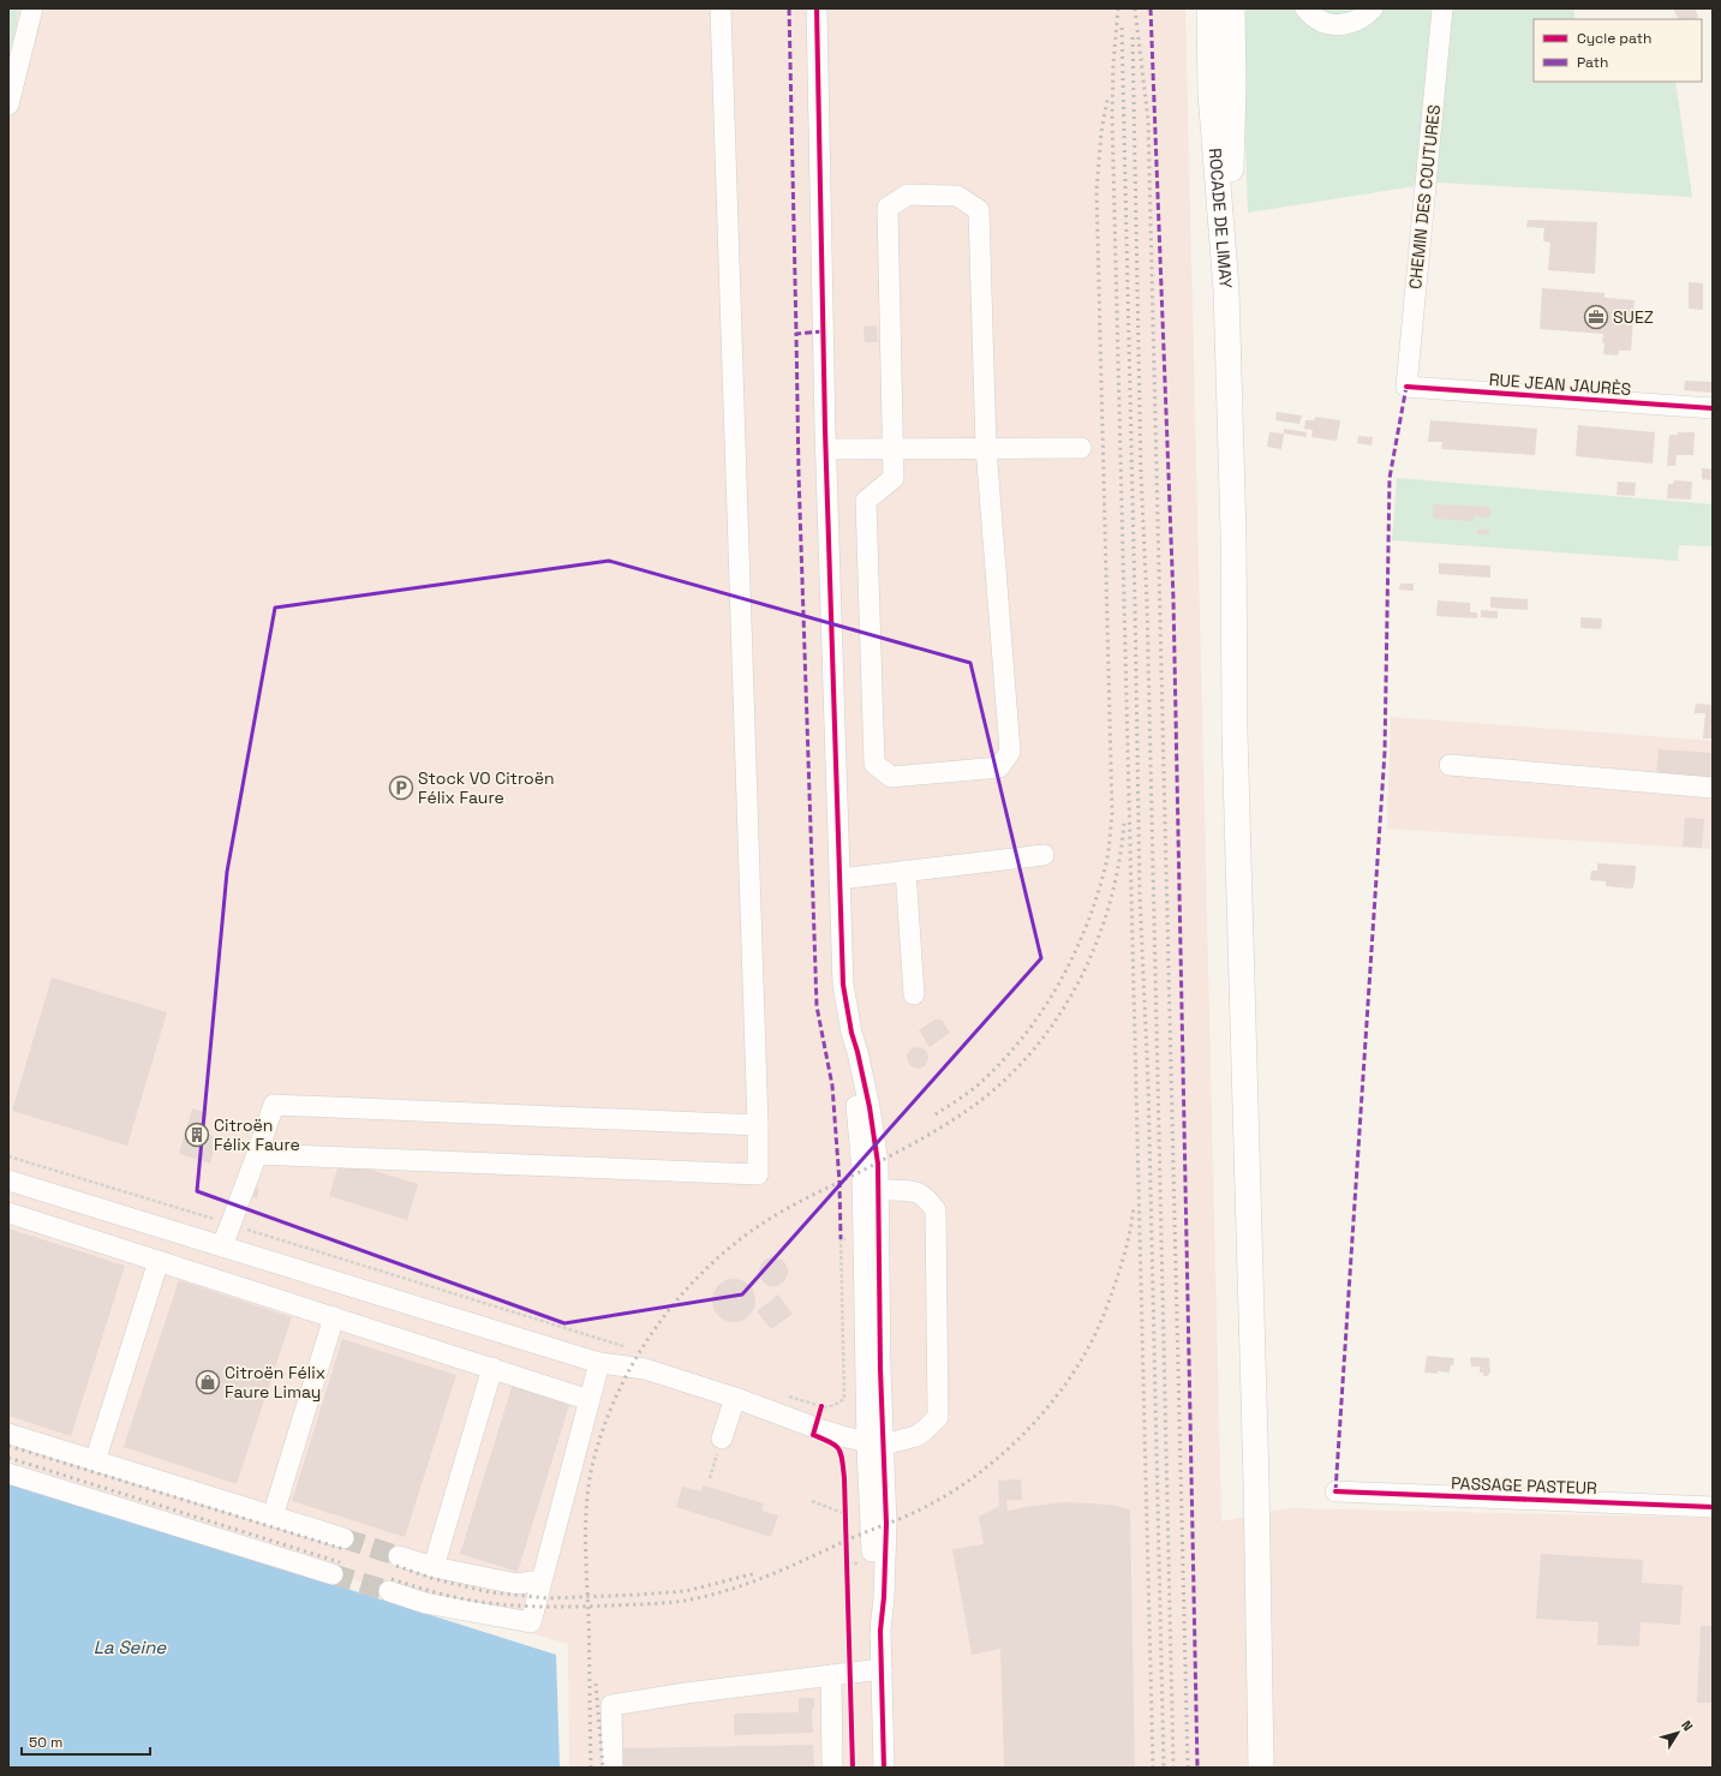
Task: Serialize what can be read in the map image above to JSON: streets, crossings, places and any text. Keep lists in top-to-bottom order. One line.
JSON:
{"streets":{"main road":["ROCADE DE LIMAY"],"street":["CHEMIN DES COUTURES","RUE JEAN JAURÈS","PASSAGE PASTEUR"]},"crossings":[["CHEMIN DES COUTURES","RUE JEAN JAURÈS"]],"water":["La Seine"],"places":{"office":["SUEZ"],"parking":["Stock VO Citroën Félix Faure"],"building":["Citroën Félix Faure"],"shop":["Citroën Félix Faure Limay"]},"legend":["Cycle path","Path"],"scale_bar":"50 m","north":"top right"}
